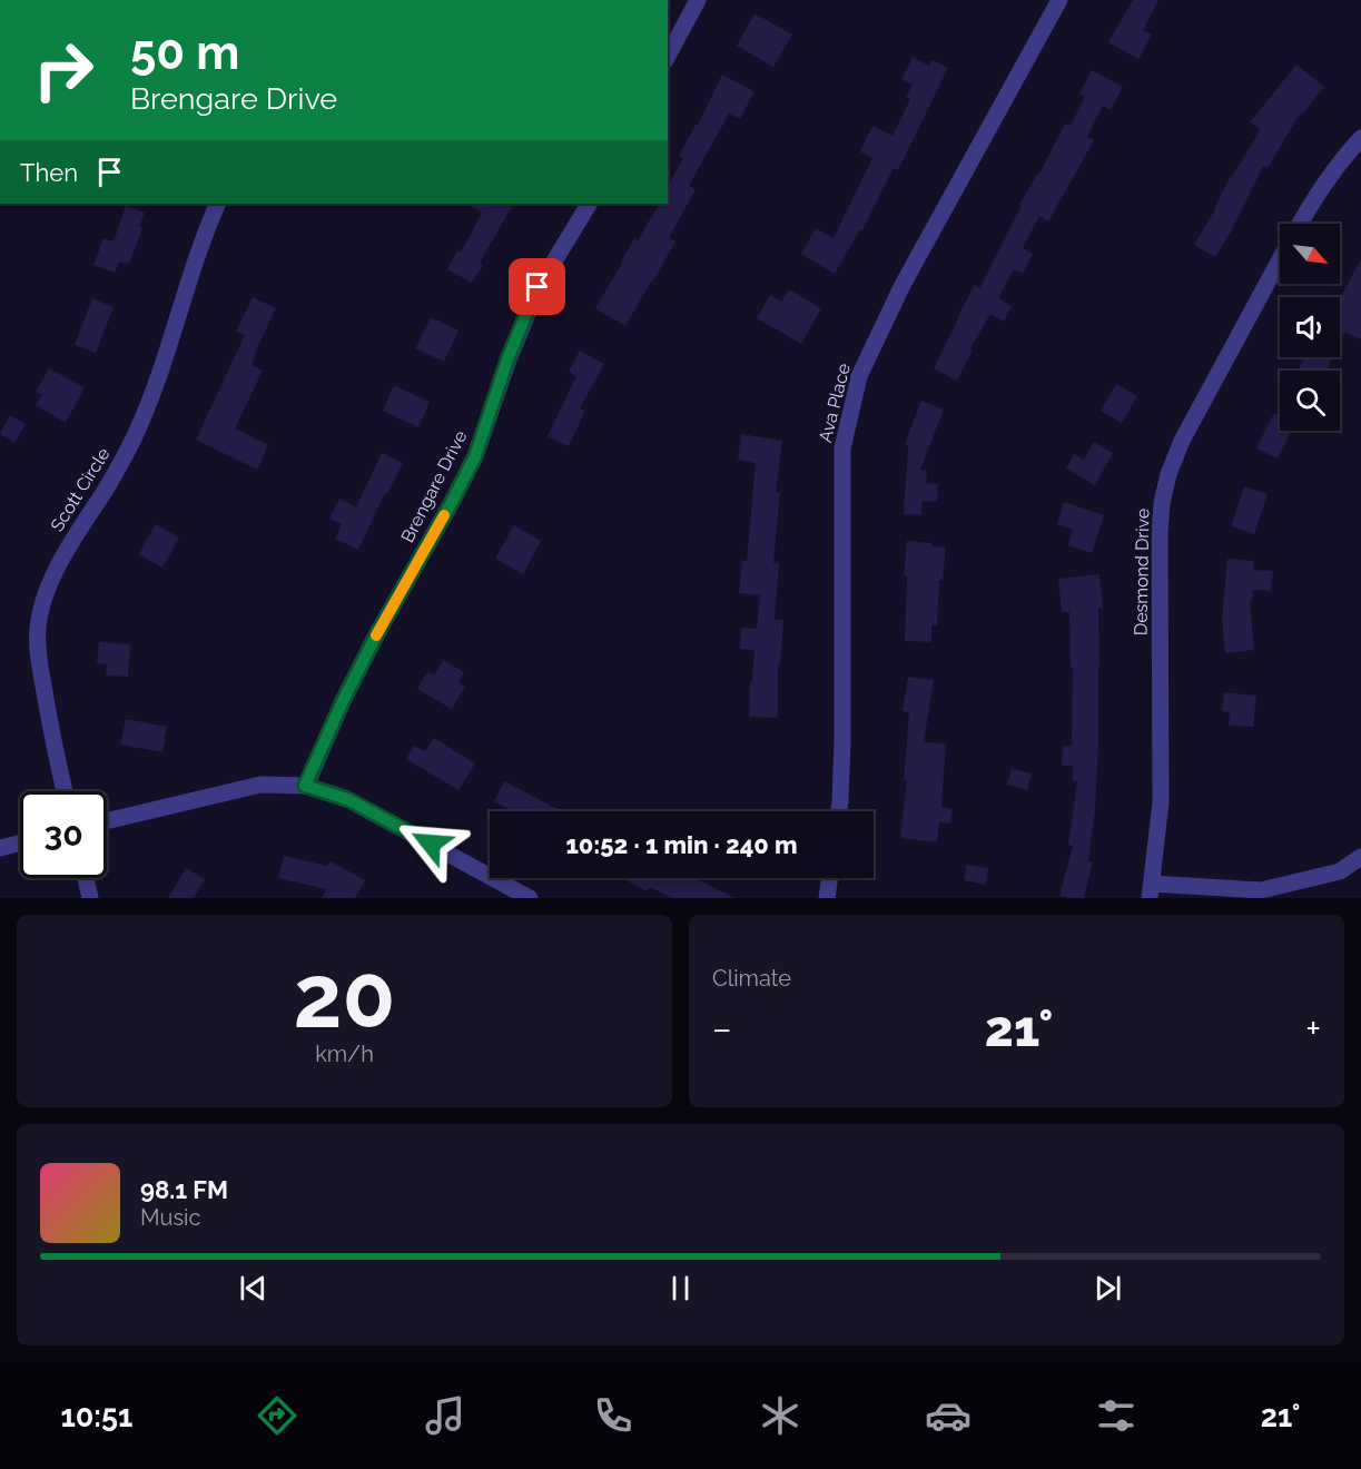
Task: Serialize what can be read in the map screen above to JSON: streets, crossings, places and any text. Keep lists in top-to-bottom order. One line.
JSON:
{"streets":{"street":["Ava Place","Brengare Drive","Scott Circle","Desmond Drive"]},"north":"bottom right","page":{"turn":["50 m","Brengare Drive"],"then":"Then","limit":"30","trip":"10:52 · 1 min · 240 m","tile":[["20","km/h"],"Climate"],"heat":["−","21°","+"],"song":["98.1 FM","Music"],"tabs":["10:51","21°"]}}
